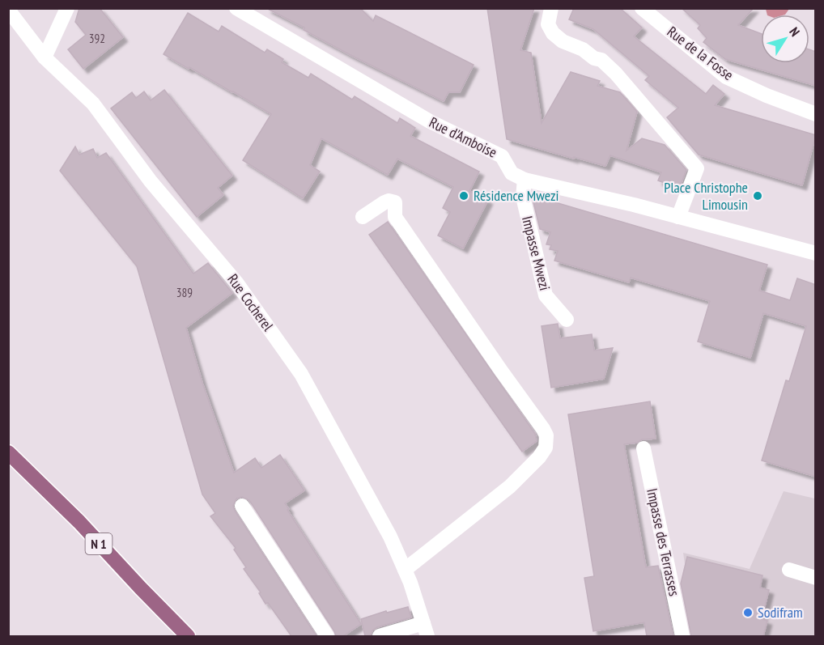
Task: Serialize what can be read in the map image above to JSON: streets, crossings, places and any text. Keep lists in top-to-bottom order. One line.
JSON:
{"streets":{"main road":["N 1"],"street":["Rue de la Fosse","Rue d'Amboise","Impasse Mwezi","Rue Cocherel","Impasse des Terrasses"]},"crossings":[["Rue d'Amboise","Impasse Mwezi"]],"places":["Résidence Mwezi","Place Christophe Limousin","Sodifram"],"house_numbers":["392","389"],"north":"top right"}
